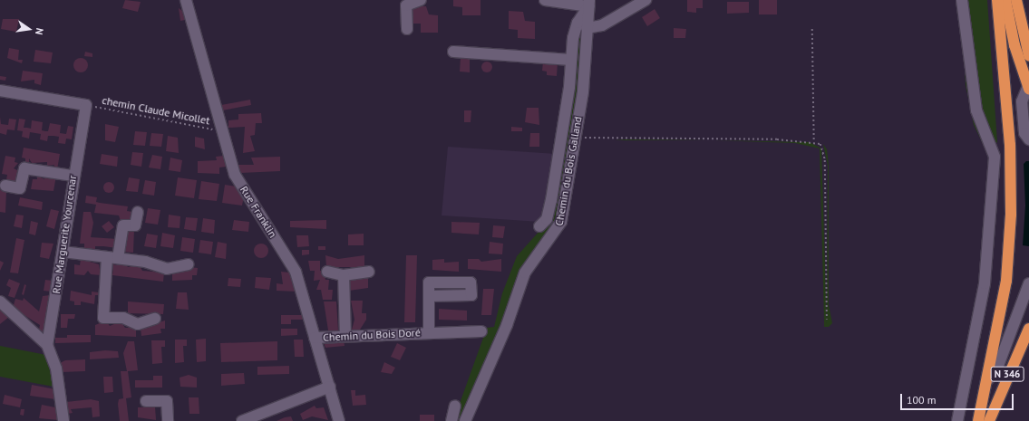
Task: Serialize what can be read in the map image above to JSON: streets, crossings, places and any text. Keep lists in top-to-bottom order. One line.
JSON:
{"streets":{"highway":["N 346"],"street":["Chemin du Bois Galland","Rue Franklin","Rue Marguerite Yourcenar","Chemin du Bois Doré"],"path":["chemin Claude Micollet"]},"crossings":[["chemin Claude Micollet","Rue Franklin"],["chemin Claude Micollet","Rue Marguerite Yourcenar"],["Rue Franklin","Chemin du Bois Doré"]],"scale_bar":"100 m","north":"right"}
